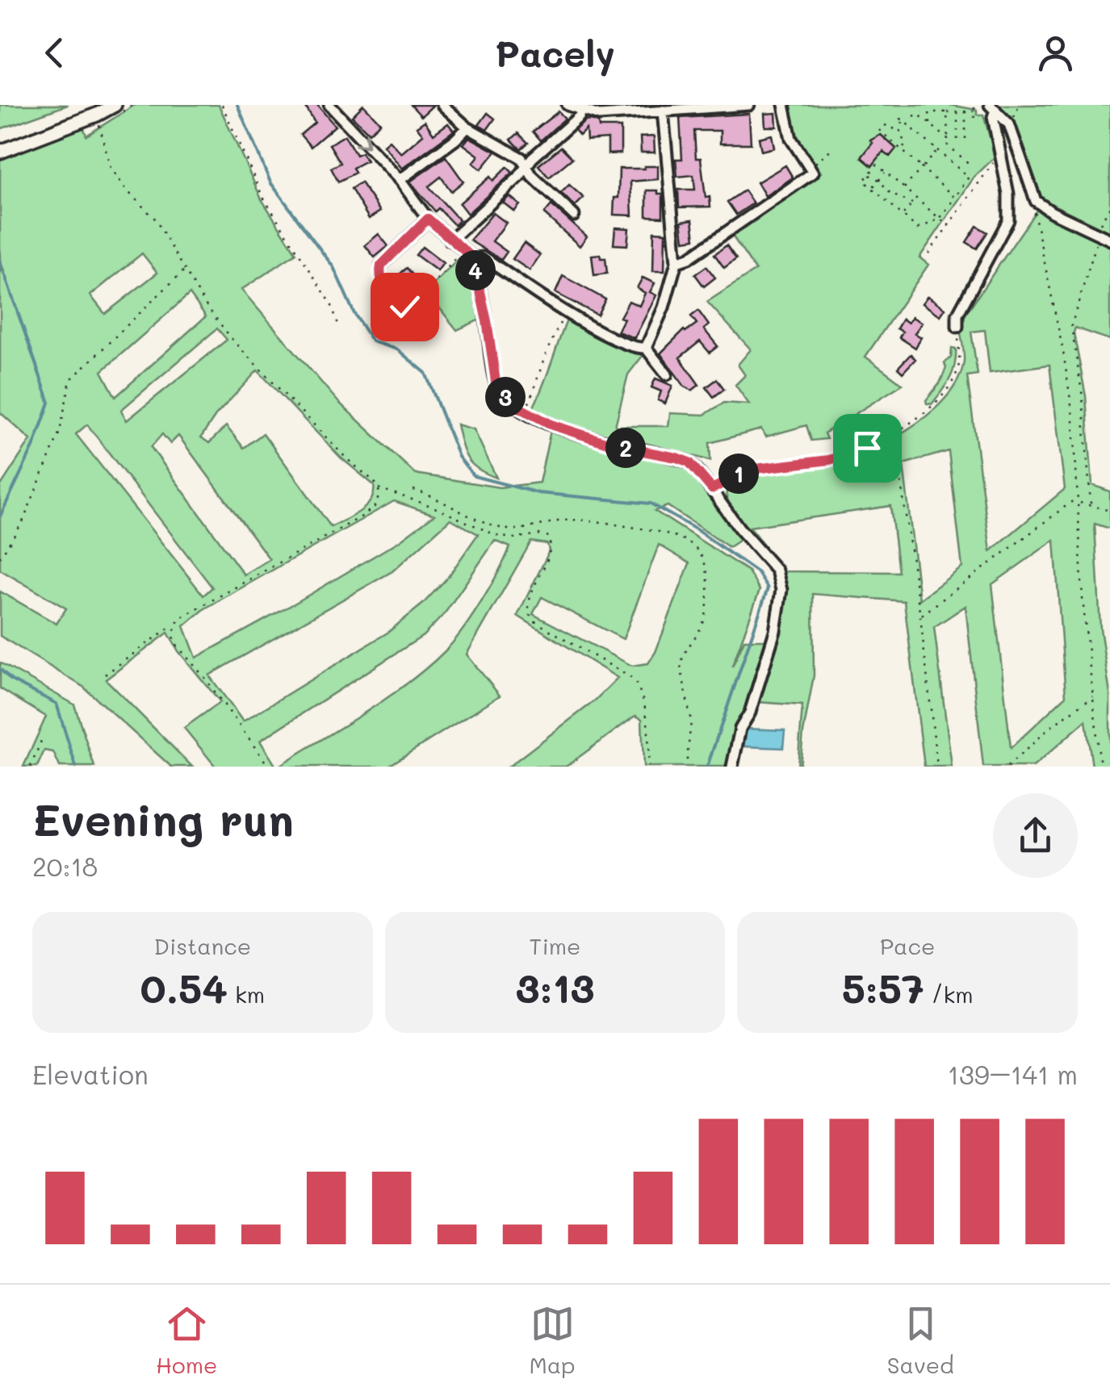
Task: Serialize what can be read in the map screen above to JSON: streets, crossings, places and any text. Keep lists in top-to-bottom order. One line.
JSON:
{"page":{"header":"Pacely","pins":["4","3","2","1"],"heading":["Evening run","20:18"],"stats":[["Distance","0.54 km"],["Time","3:13"],["Pace","5:57 /km"]],"chart":["Elevation","139–141 m"],"tabs":["Home","Map","Saved"]}}
